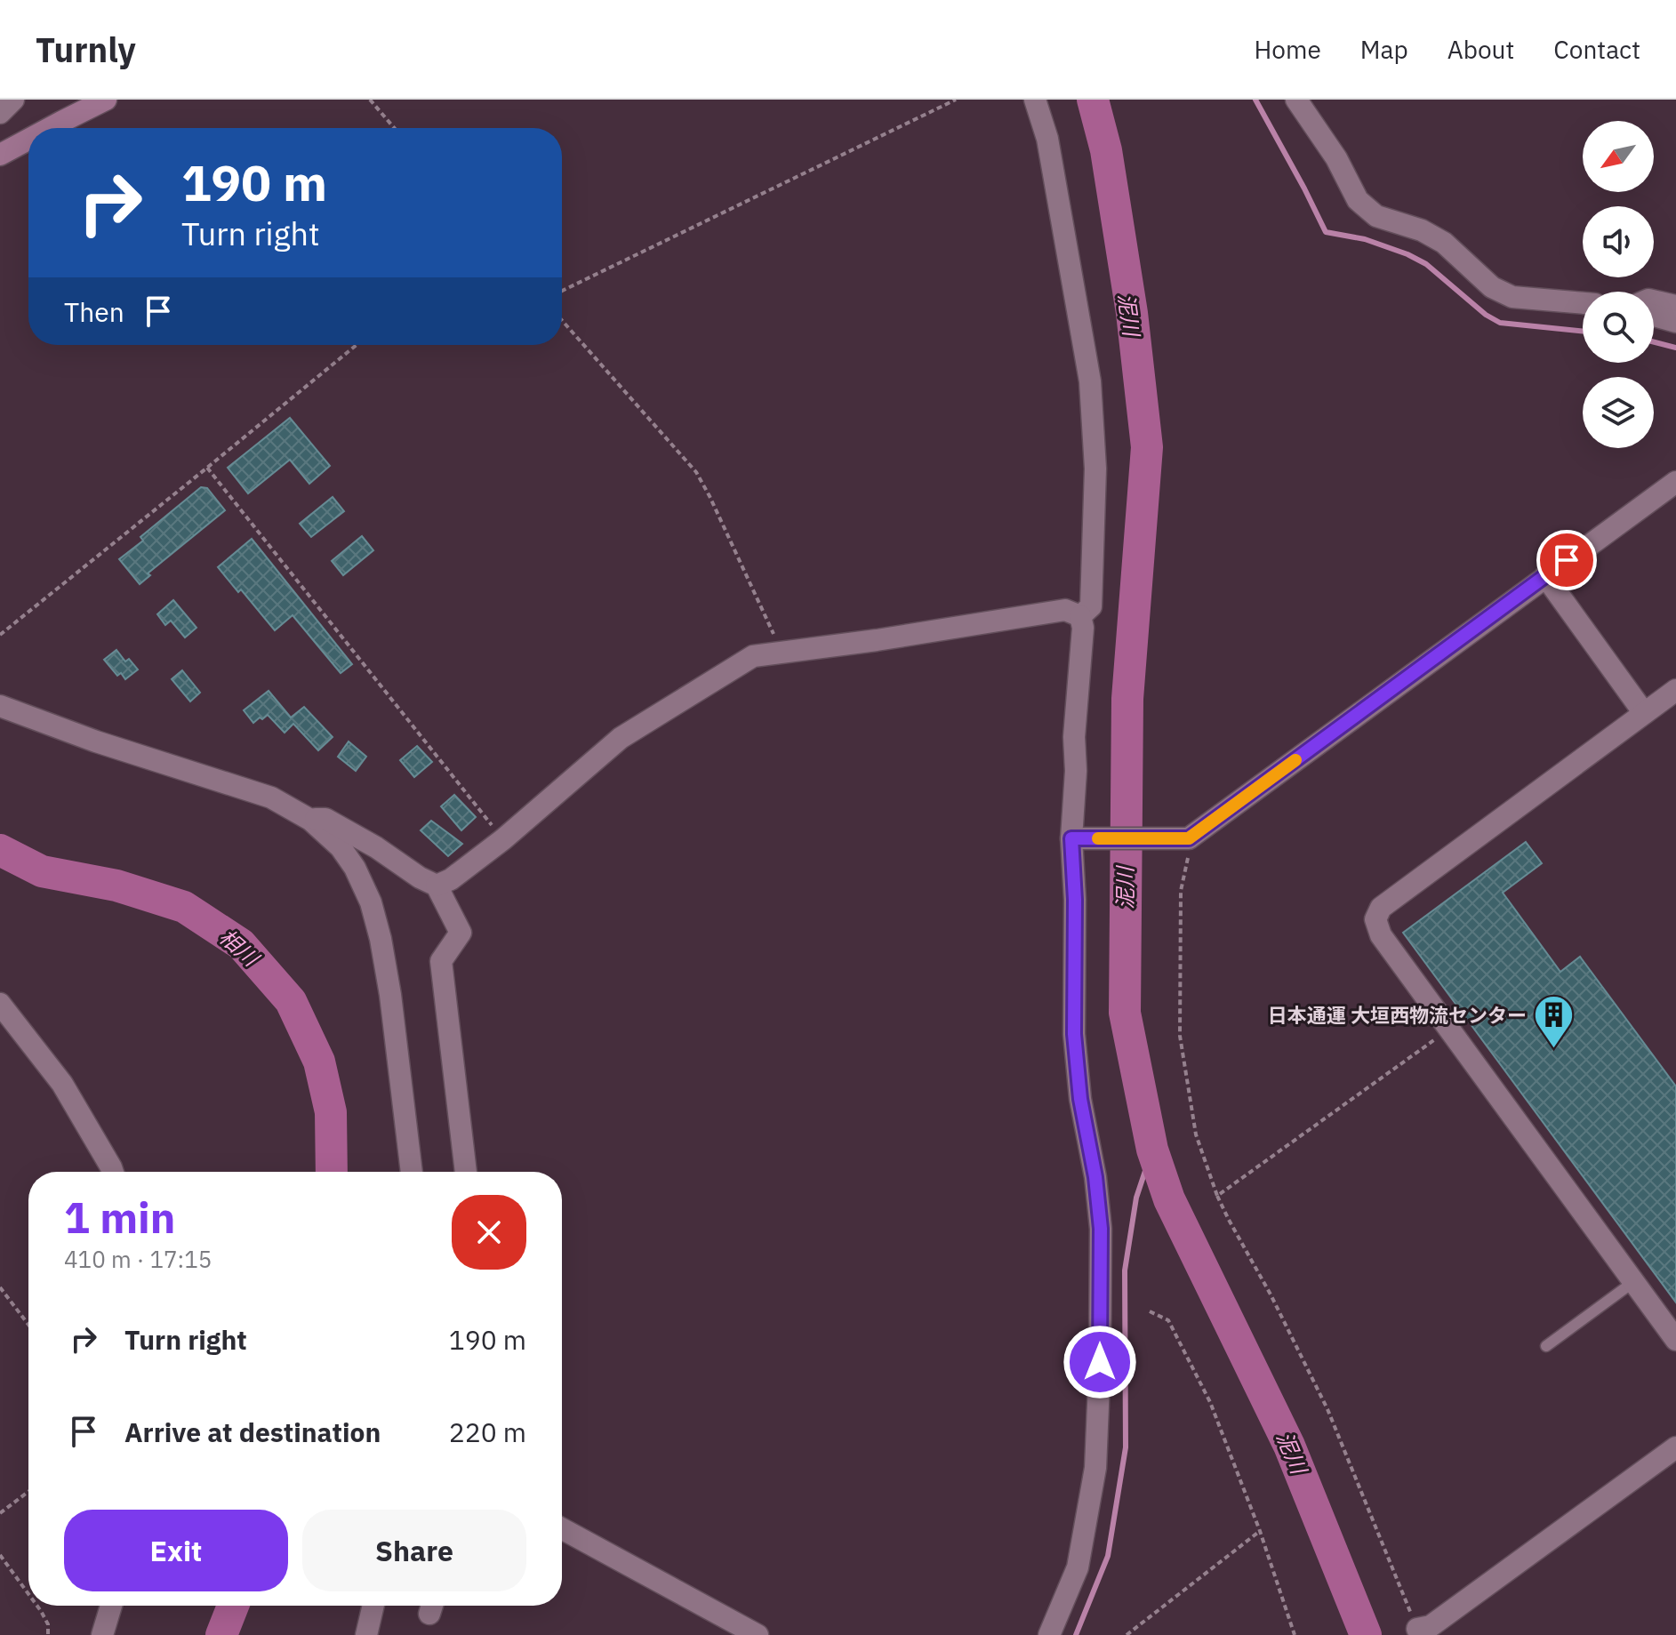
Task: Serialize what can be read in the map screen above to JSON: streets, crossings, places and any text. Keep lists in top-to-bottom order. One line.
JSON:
{"water":["泥川","相川"],"places":{"building":["日本通運 大垣西物流センター"]},"north":"bottom left","page":{"header":"Turnly","nav":["Home","Map","About","Contact"],"turn":["190 m","Turn right"],"then":"Then","heading":["1 min","410 m · 17:15"],"list":[{"name":"Turn right","value":"190 m"},{"name":"Arrive at destination","value":"220 m"}],"buttons":["Exit","Share"]}}
